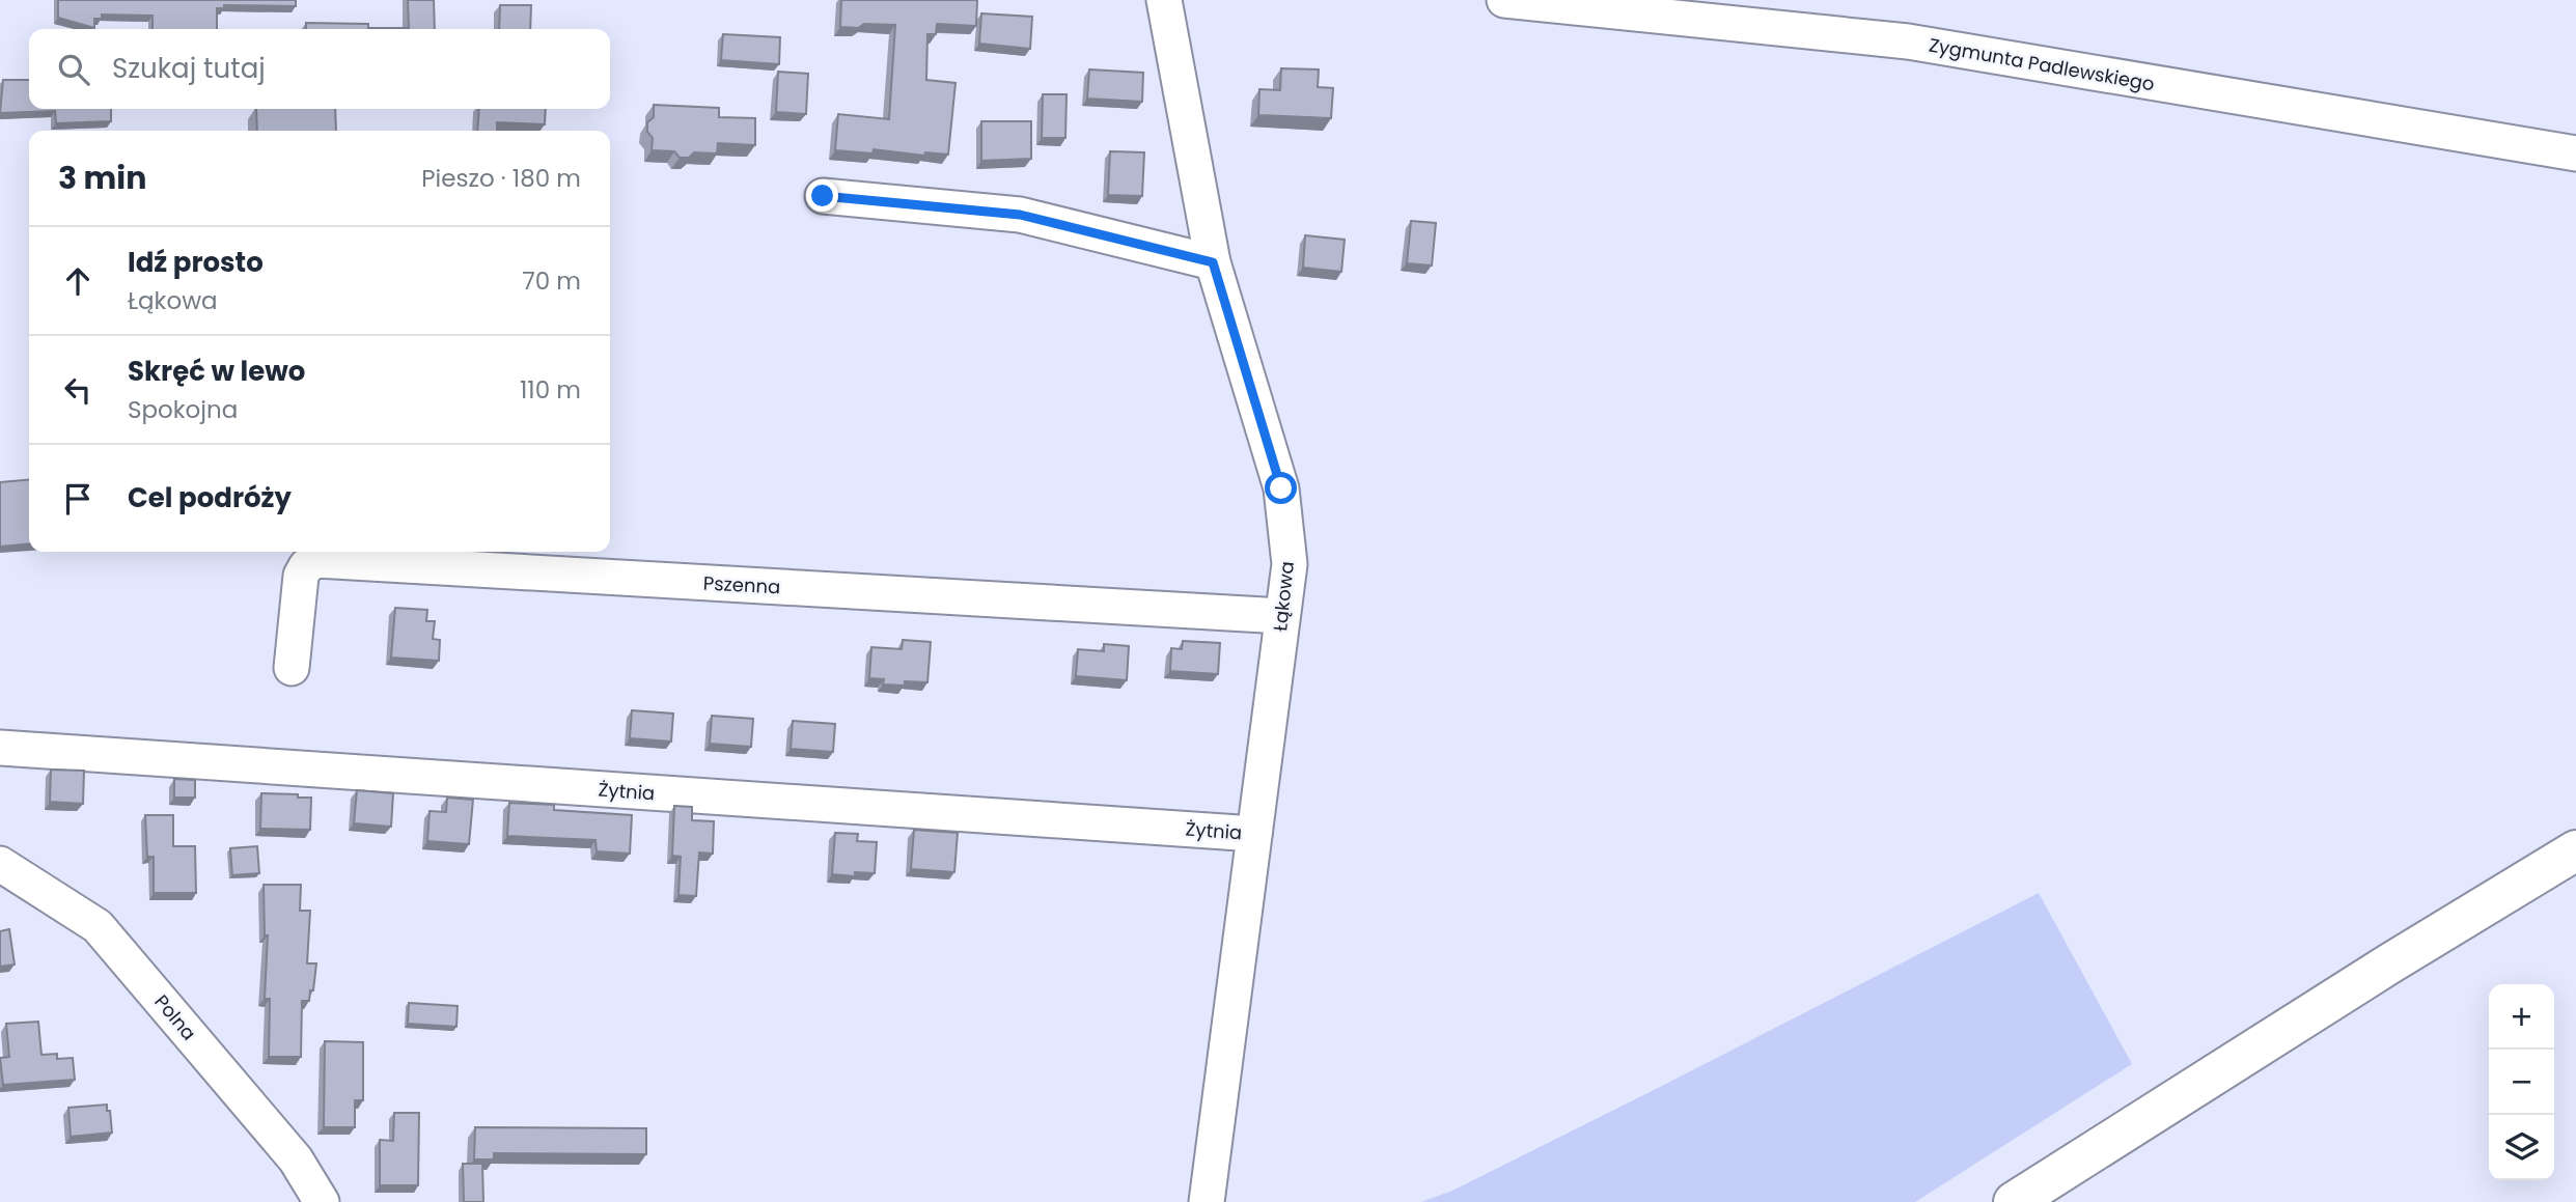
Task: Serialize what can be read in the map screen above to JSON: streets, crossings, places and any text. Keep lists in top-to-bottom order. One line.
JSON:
{"streets":{"street":["Zygmunta Padlewskiego","Pszenna","Łąkowa","Żytnia","Polna"]},"crossings":[["Pszenna","Łąkowa"],["Łąkowa","Żytnia"]],"page":{"search":"Szukaj tutaj","heading":["3 min","Pieszo · 180 m"],"list":[["Idź prosto","Łąkowa","70 m"],["Skręć w lewo","Spokojna","110 m"],"Cel podróży"],"map_buttons":["+","−"]}}
